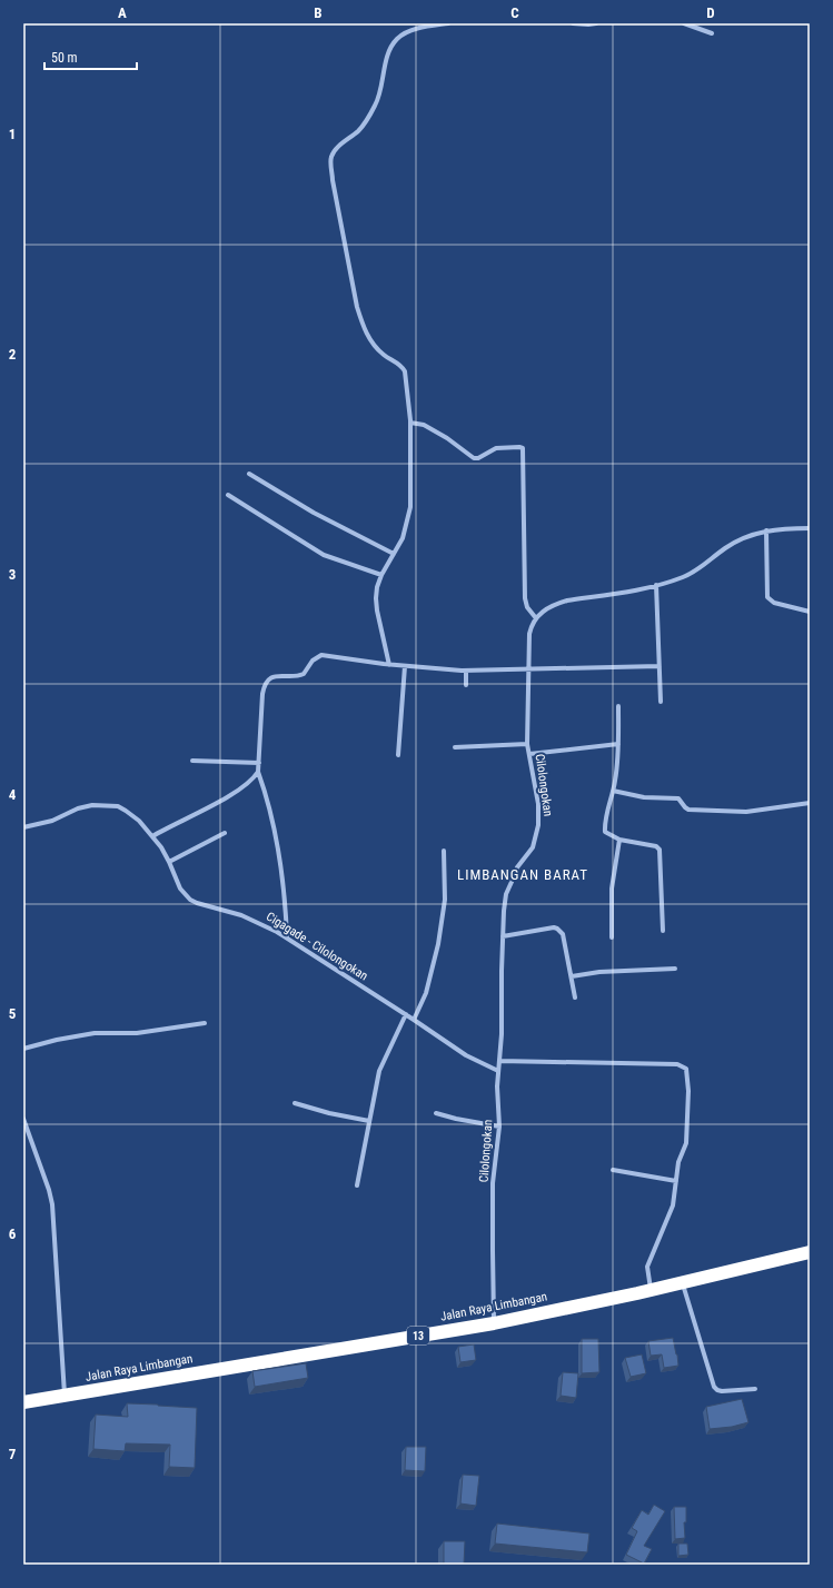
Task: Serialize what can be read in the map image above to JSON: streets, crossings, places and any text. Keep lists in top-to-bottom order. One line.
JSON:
{"streets":{"highway":["Jalan Raya Limbangan","13"],"street":["Cilolongokan","Cigagade - Cilolongokan"]},"crossings":[["Cilolongokan","Cigagade - Cilolongokan"],["Cilolongokan","Jalan Raya Limbangan"]],"districts":["LIMBANGAN BARAT"],"scale_bar":"50 m","grid":{"columns":["A","B","C","D"],"rows":["1","2","3","4","5","6","7"]}}
